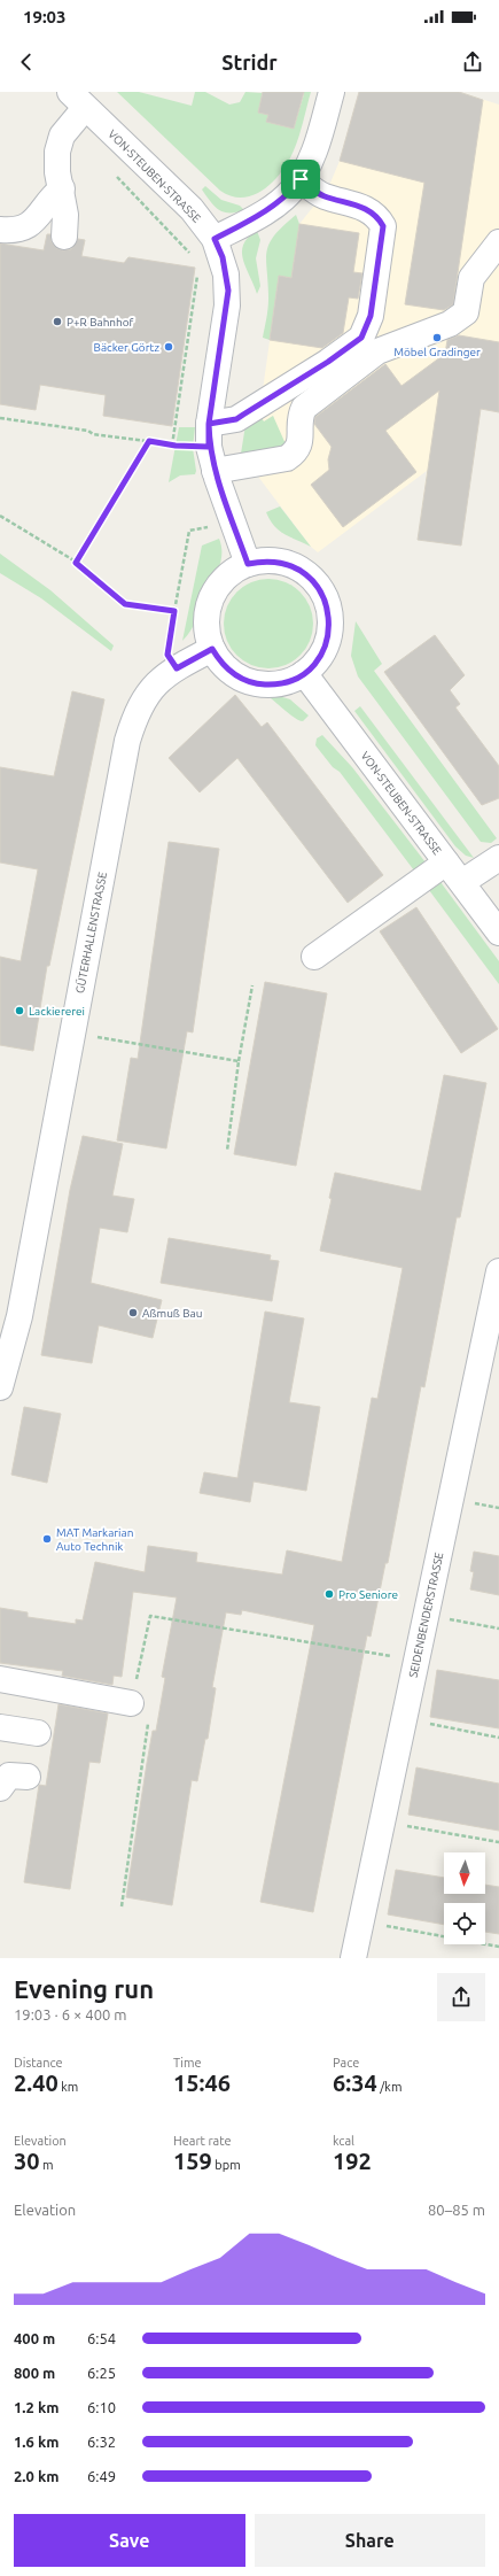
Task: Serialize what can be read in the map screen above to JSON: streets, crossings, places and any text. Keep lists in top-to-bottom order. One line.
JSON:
{"streets":{"street":["VON-STEUBEN-STRASSE","GÜTERHALLENSTRASSE","SEIDENBENDERSTRASSE"]},"crossings":[["VON-STEUBEN-STRASSE","GÜTERHALLENSTRASSE"]],"places":["P+R Bahnhof","Möbel Gradinger","Bäcker Görtz","Lackiererei","Aßmuß Bau","MAT Markarian Auto Technik","Pro Seniore"],"north":"bottom","page":{"status":"19:03","header":"Stridr","heading":["Evening run","19:03 · 6 × 400 m"],"stats":[["Distance","2.40 km"],["Time","15:46"],["Pace","6:34 /km"],["Elevation","30 m"],["Heart rate","159 bpm"],["kcal","192"]],"chart":["Elevation","80–85 m"],"list":[{"name":"400 m","note":"6:54"},{"name":"800 m","note":"6:25"},{"name":"1.2 km","note":"6:10"},{"name":"1.6 km","note":"6:32"},{"name":"2.0 km","note":"6:49"}],"buttons":["Save","Share"]}}
